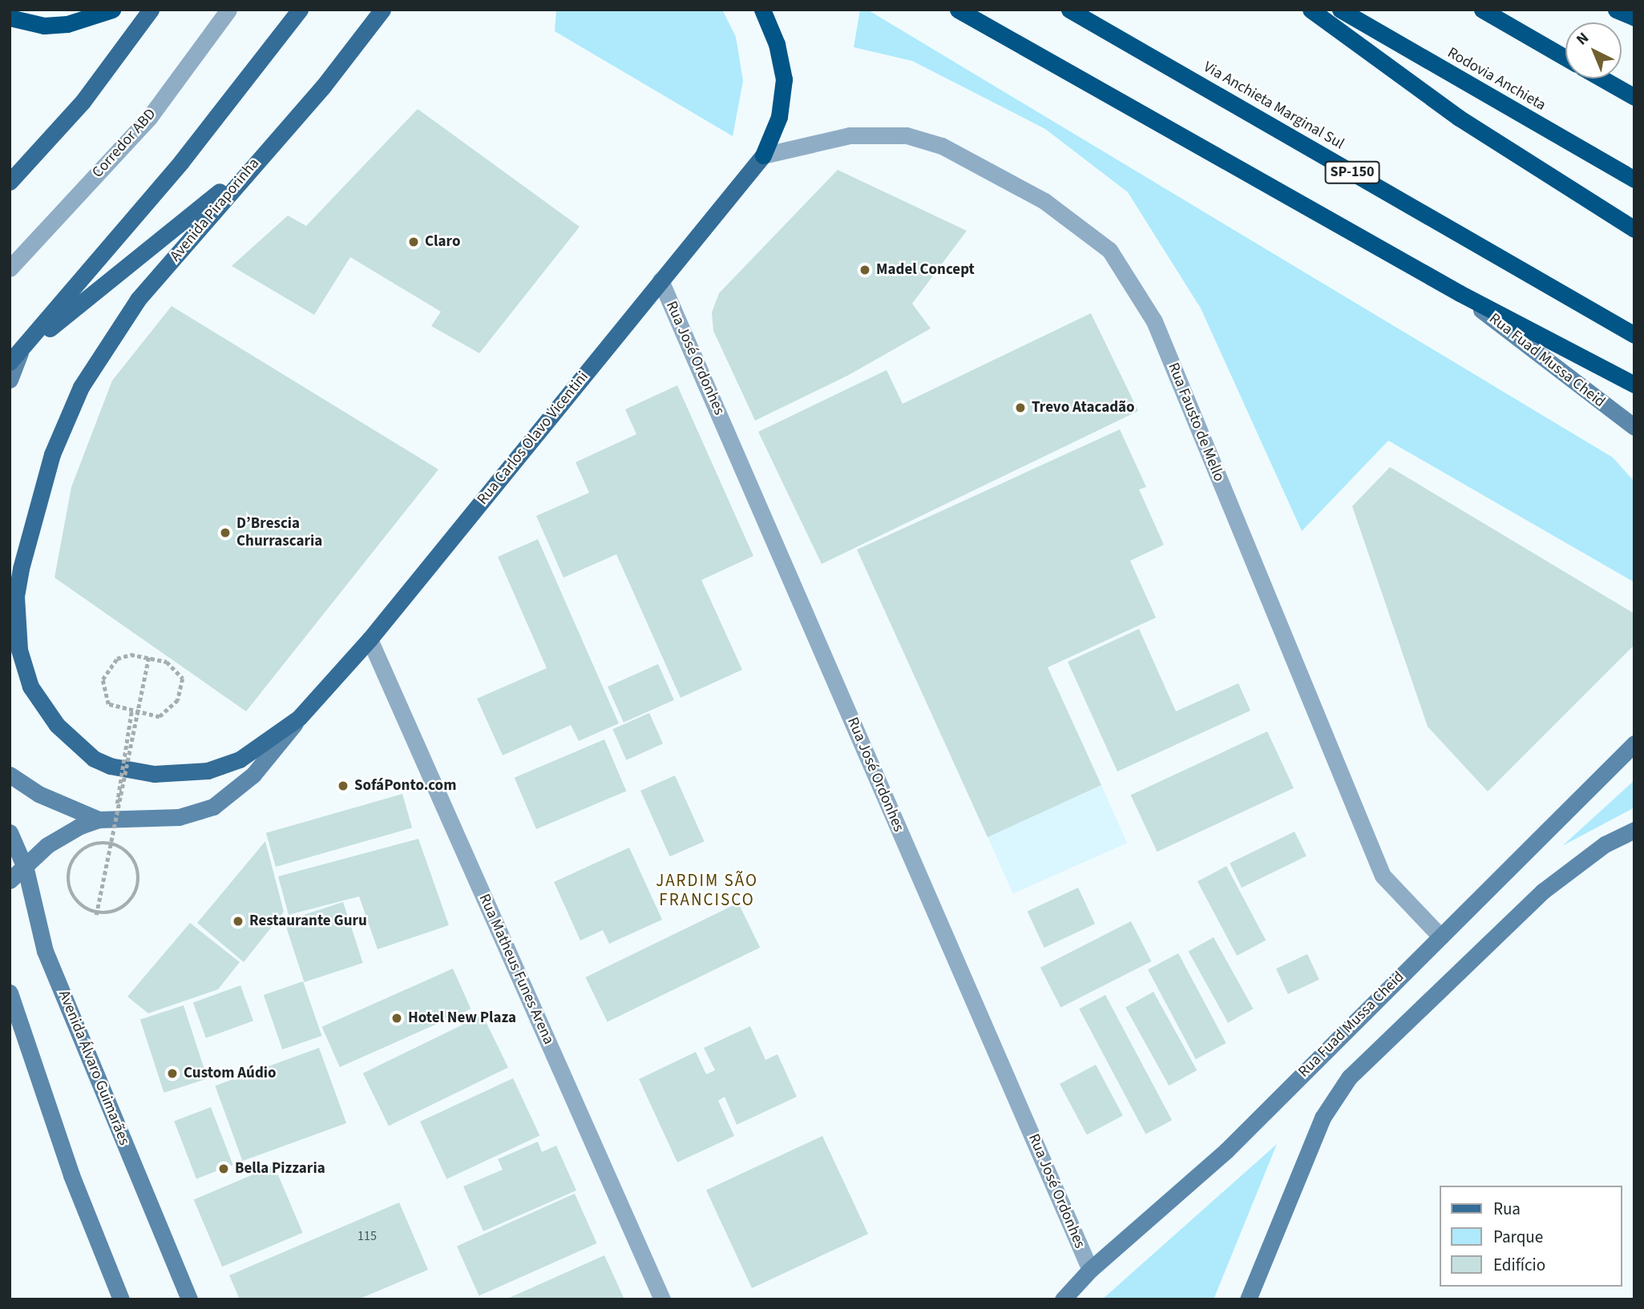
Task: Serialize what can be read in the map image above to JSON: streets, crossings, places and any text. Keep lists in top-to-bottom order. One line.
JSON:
{"streets":{"highway":["Rodovia Anchieta","Via Anchieta Marginal Sul","SP-150"],"main road":["Avenida Piraporinha","Rua Carlos Olavo Vicentini"],"street":["Corredor ABD","Rua José Ordonhes","Rua Fuad Mussa Cheid","Rua Fausto de Mello","Rua Matheus Funes Arena","Avenida Álvaro Guimarães"]},"crossings":[["Avenida Piraporinha","Rua Carlos Olavo Vicentini"],["Rua José Ordonhes","Rua Fuad Mussa Cheid"],["Rua José Ordonhes","Rua Carlos Olavo Vicentini"],["Rua Fuad Mussa Cheid","Rua Fausto de Mello"],["Rua Fausto de Mello","Rua Carlos Olavo Vicentini"],["Rua Carlos Olavo Vicentini","Rua Matheus Funes Arena"],["Rua Carlos Olavo Vicentini","Avenida Álvaro Guimarães"]],"districts":["JARDIM SÃO FRANCISCO"],"places":["Claro","Madel Concept","Trevo Atacadão","D’Brescia Churrascaria","SofáPonto.com","Restaurante Guru","Hotel New Plaza","Custom Aúdio","Bella Pizzaria"],"house_numbers":["115"],"legend":["Rua","Parque","Edifício"],"north":"top left"}
